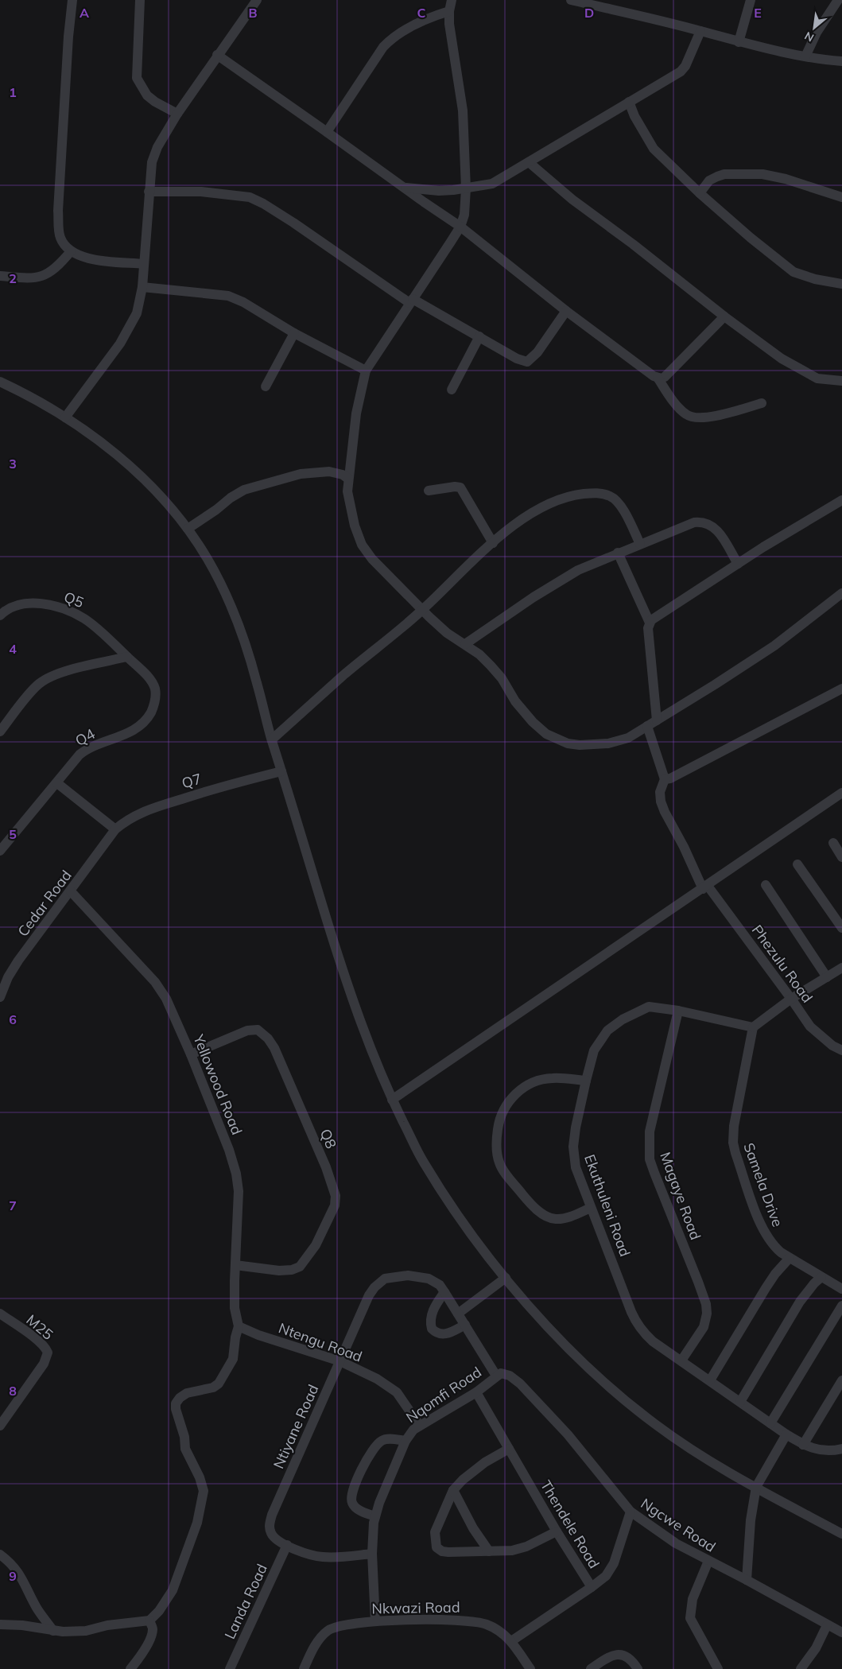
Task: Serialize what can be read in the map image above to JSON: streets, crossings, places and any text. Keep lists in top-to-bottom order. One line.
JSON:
{"streets":{"street":["Q5","Q4","Q7","Cedar Road","Phezulu Road","Yellowood Road","Q8","Samela Drive","Magaye Road","Ekuthuleni Road","M25","Ntengu Road","Nqomfi Road","Ntiyane Road","Thendele Road","Ngcwe Road","Landa Road","Nkwazi Road"]},"crossings":[["Q5","Q4"],["Q7","Cedar Road"],["Cedar Road","Yellowood Road"],["Yellowood Road","Q8"],["Yellowood Road","Ntengu Road"],["Samela Drive","Ekuthuleni Road"],["Magaye Road","Ekuthuleni Road"],["Ntengu Road","Nqomfi Road"],["Ntengu Road","Ntiyane Road"],["Nqomfi Road","Ntiyane Road"],["Nqomfi Road","Thendele Road"],["Nqomfi Road","Ngcwe Road"],["Nqomfi Road","Nkwazi Road"],["Ntiyane Road","Landa Road"],["Thendele Road","Nkwazi Road"]],"north":"bottom left","grid":{"columns":["A","B","C","D","E"],"rows":["1","2","3","4","5","6","7","8","9"]}}
